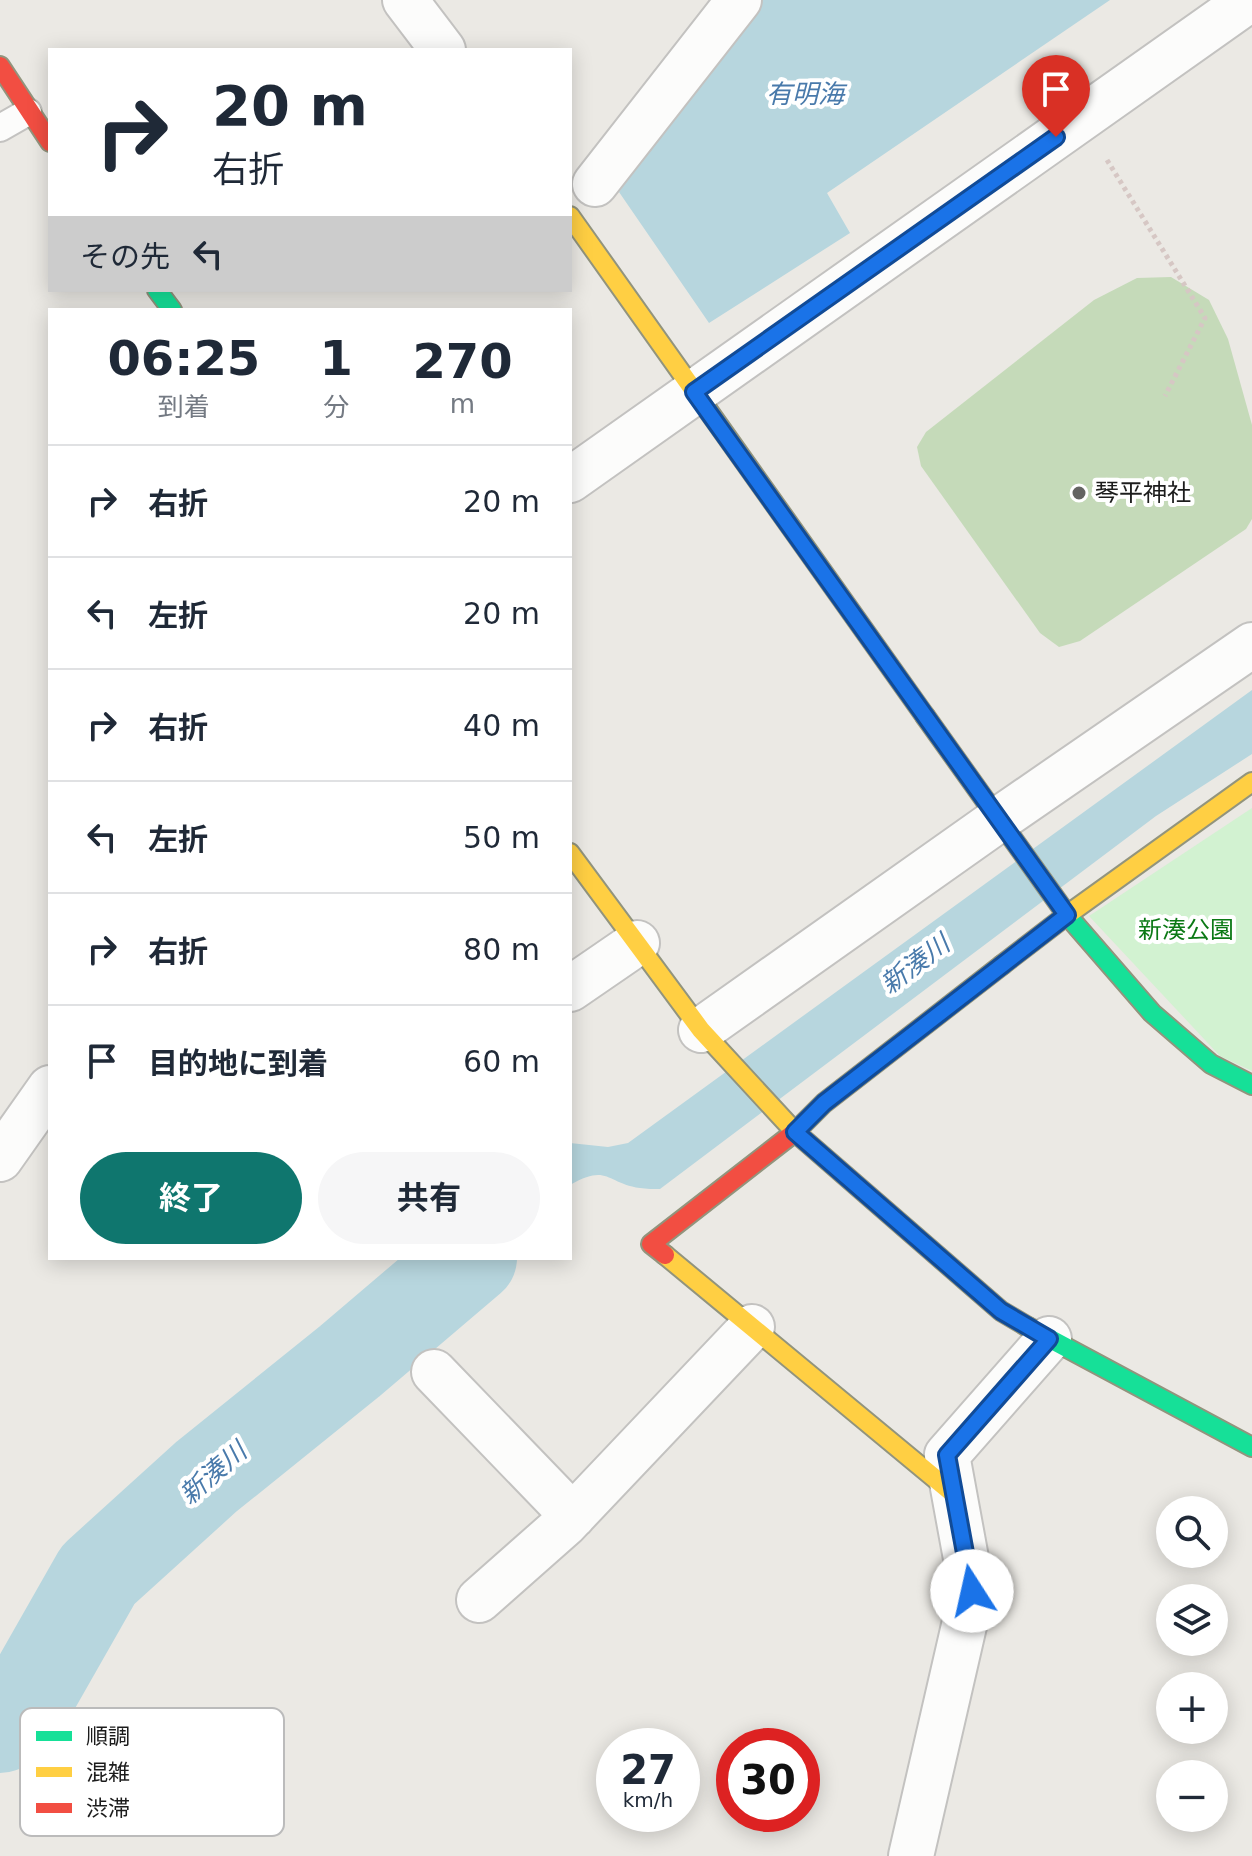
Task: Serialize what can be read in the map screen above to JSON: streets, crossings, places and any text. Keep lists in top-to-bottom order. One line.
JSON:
{"water":["有明海","新湊川"],"parks":["新湊公園"],"places":["琴平神社"],"legend":["順調","混雑","渋滞"],"page":{"turn":["20 m","右折"],"then":"その先","eta":["06:25","到着","1","分","270","m"],"list":[{"name":"右折","value":"20 m"},{"name":"左折","value":"20 m"},{"name":"右折","value":"40 m"},{"name":"左折","value":"50 m"},{"name":"右折","value":"80 m"},{"name":"目的地に到着","value":"60 m"}],"buttons":["終了","共有"],"map_buttons":["+","−"],"speed":"27 km/h","limit":"30"}}
